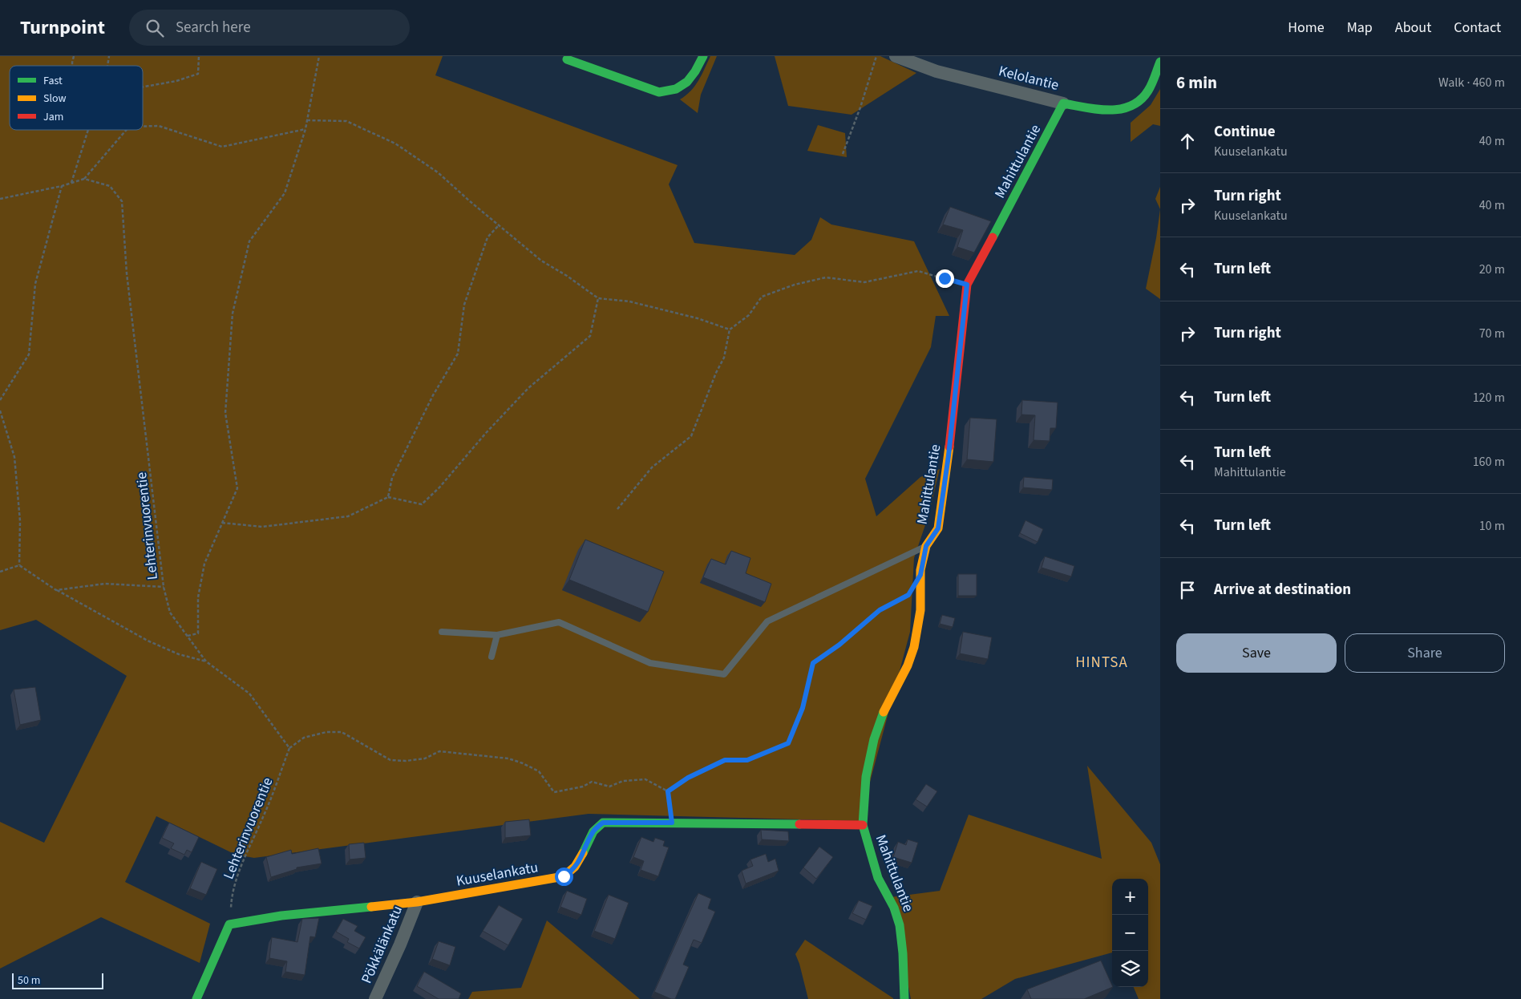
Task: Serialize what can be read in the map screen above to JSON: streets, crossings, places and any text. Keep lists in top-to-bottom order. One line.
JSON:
{"streets":{"street":["Kelolantie","Mahittulantie","Kuuselankatu","Pökkälänkatu"],"path":["Lehterinvuorentie"]},"crossings":[["Kelolantie","Mahittulantie"],["Mahittulantie","Kuuselankatu"],["Lehterinvuorentie","Kuuselankatu"],["Kuuselankatu","Pökkälänkatu"]],"districts":["HINTSA"],"legend":["Fast","Slow","Jam"],"scale_bar":"50 m","page":{"header":"Turnpoint","search":"Search here","nav":["Home","Map","About","Contact"],"heading":["6 min","Walk · 460 m"],"list":[["Continue","Kuuselankatu","40 m"],["Turn right","Kuuselankatu","40 m"],["Turn left","20 m"],["Turn right","70 m"],["Turn left","120 m"],["Turn left","Mahittulantie","160 m"],["Turn left","10 m"],"Arrive at destination"],"buttons":["Save","Share"],"map_buttons":["+","−"],"scale":"50 m"}}
